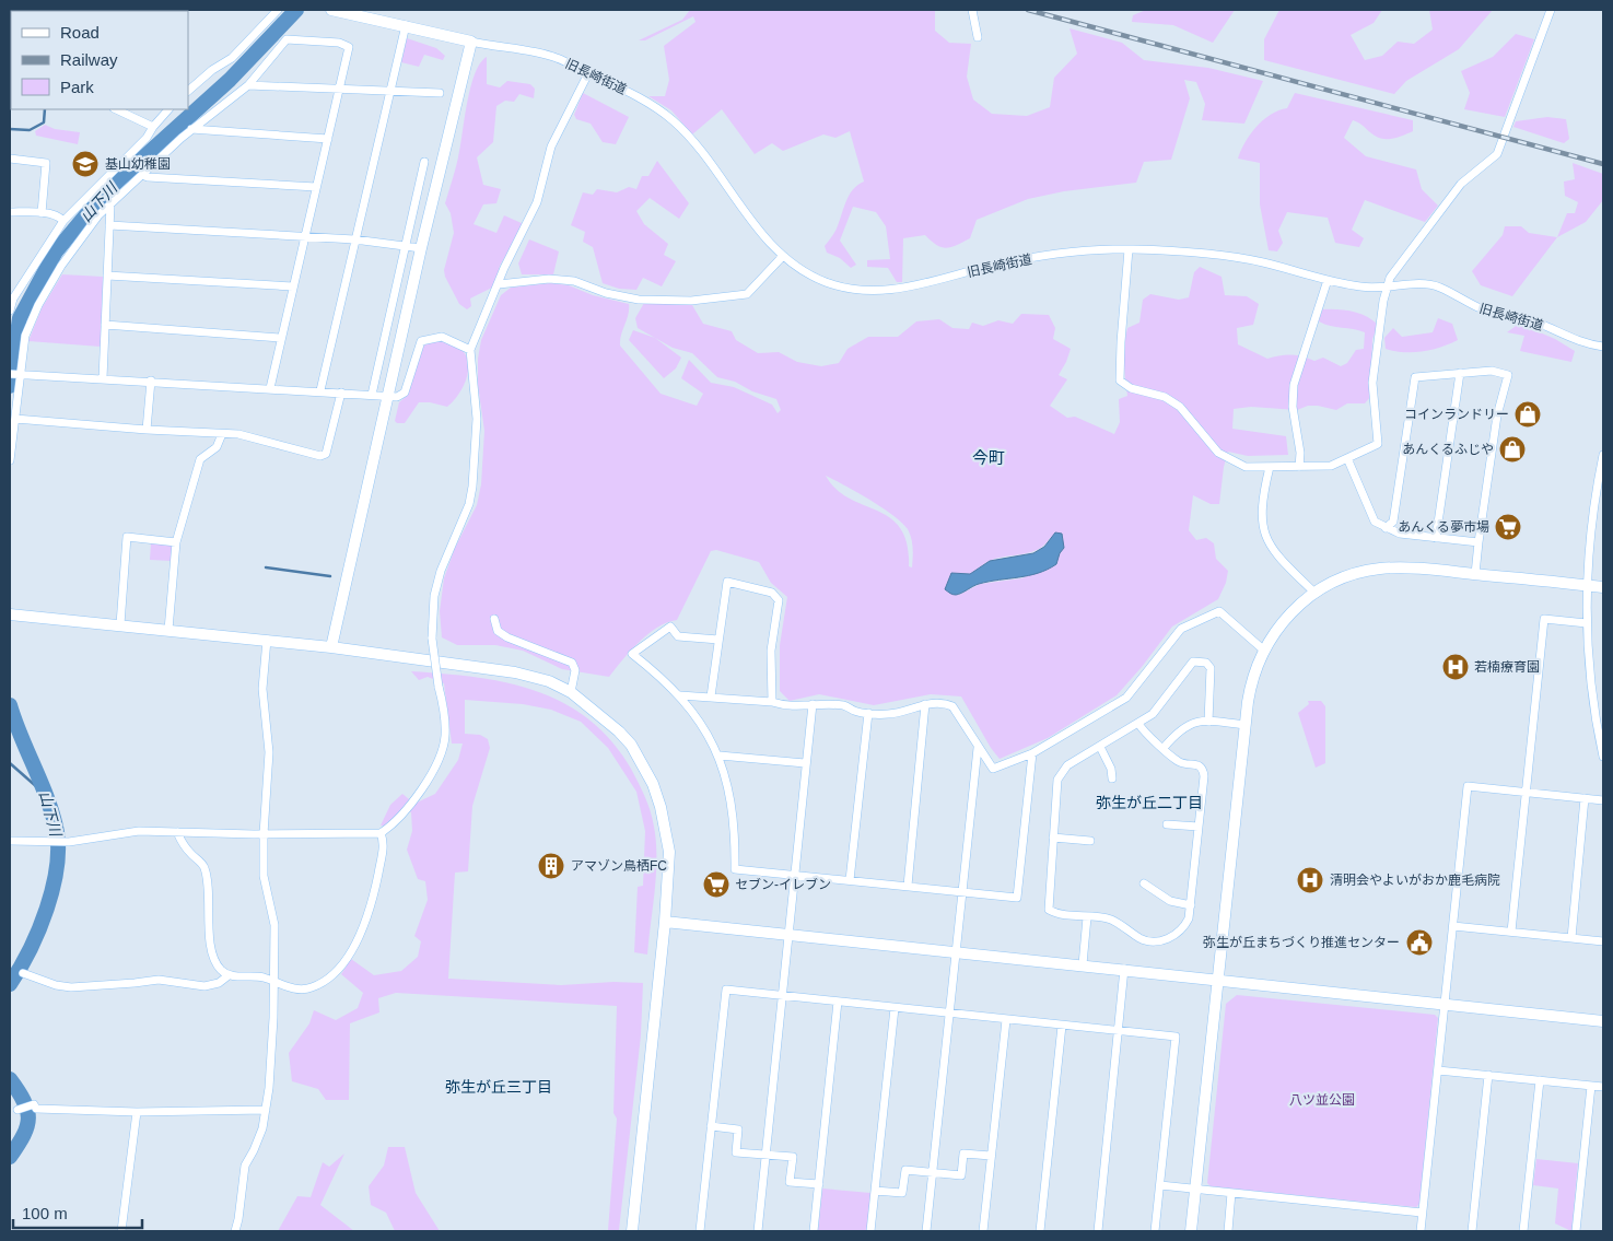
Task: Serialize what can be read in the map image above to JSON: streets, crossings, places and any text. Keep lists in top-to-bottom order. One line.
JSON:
{"streets":{"street":["旧長崎街道"]},"districts":["今町","弥生が丘二丁目","弥生が丘三丁目"],"water":["山下川"],"parks":["八ツ並公園"],"places":{"school or university":["基山幼稚園"],"shop":["コインランドリー","あんくるふじや"],"supermarket":["あんくる夢市場","セブン-イレブン"],"hospital":["若楠療育園","清明会やよいがおか鹿毛病院"],"building":["アマゾン鳥栖FC"],"public building":["弥生が丘まちづくり推進センター"]},"legend":["Road","Railway","Park"],"scale_bar":"100 m"}
